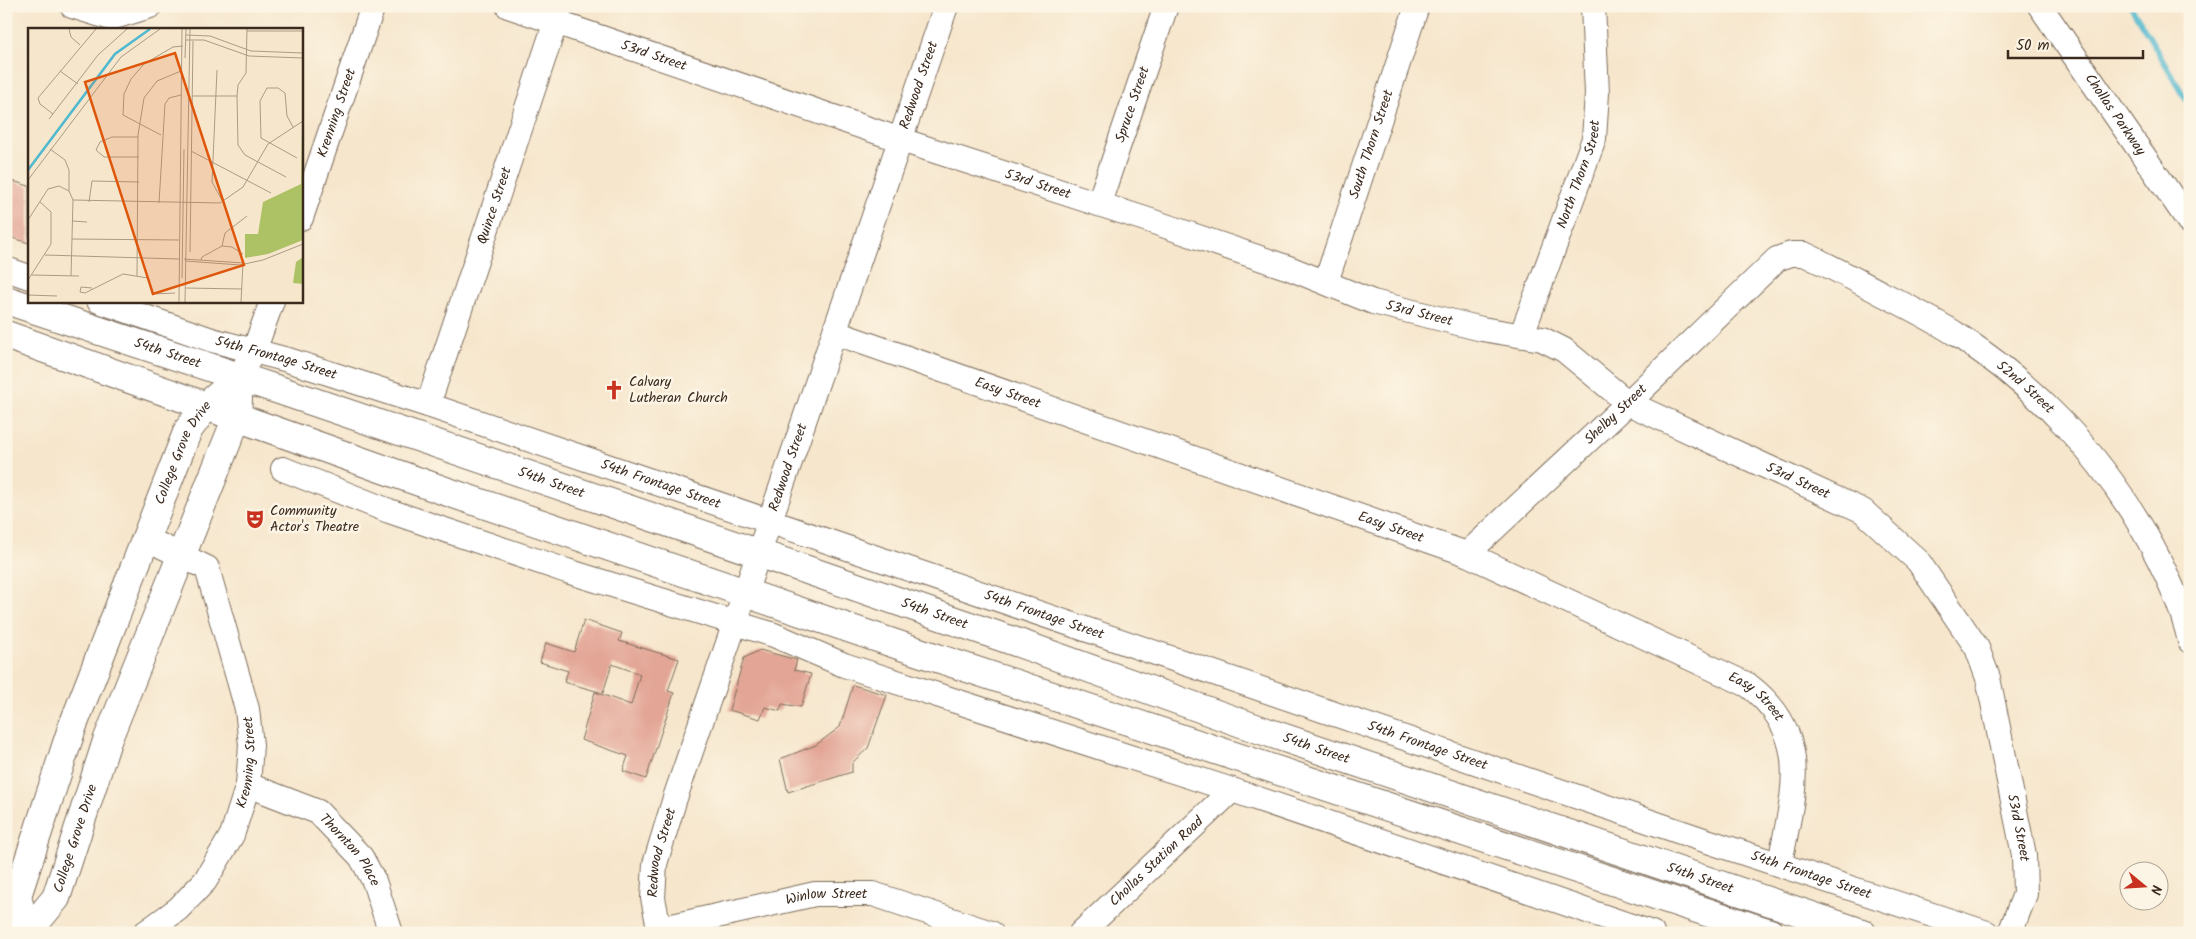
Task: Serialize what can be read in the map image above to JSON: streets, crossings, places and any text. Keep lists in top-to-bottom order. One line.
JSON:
{"streets":{"main road":["54th Street","College Grove Drive"],"street":["53rd Street","Redwood Street","Spruce Street","Krenning Street","Chollas Parkway","South Thorn Street","North Thorn Street","Quince Street","54th Frontage Street","52nd Street","Easy Street","Shelby Street","Thornton Place","Chollas Station Road","Winlow Street"]},"crossings":[["53rd Street","Redwood Street"],["53rd Street","Spruce Street"],["53rd Street","South Thorn Street"],["53rd Street","North Thorn Street"],["53rd Street","Quince Street"],["53rd Street","Shelby Street"],["Redwood Street","54th Street"],["Redwood Street","54th Frontage Street"],["Redwood Street","Easy Street"],["Redwood Street","Winlow Street"],["Krenning Street","College Grove Drive"],["Krenning Street","Thornton Place"],["Quince Street","54th Frontage Street"],["54th Street","College Grove Drive"],["54th Frontage Street","Easy Street"],["52nd Street","Shelby Street"],["Easy Street","Shelby Street"]],"places":{"church":["Calvary Lutheran Church"],"theatre":["Community Actor's Theatre"]},"scale_bar":"50 m","north":"right"}
